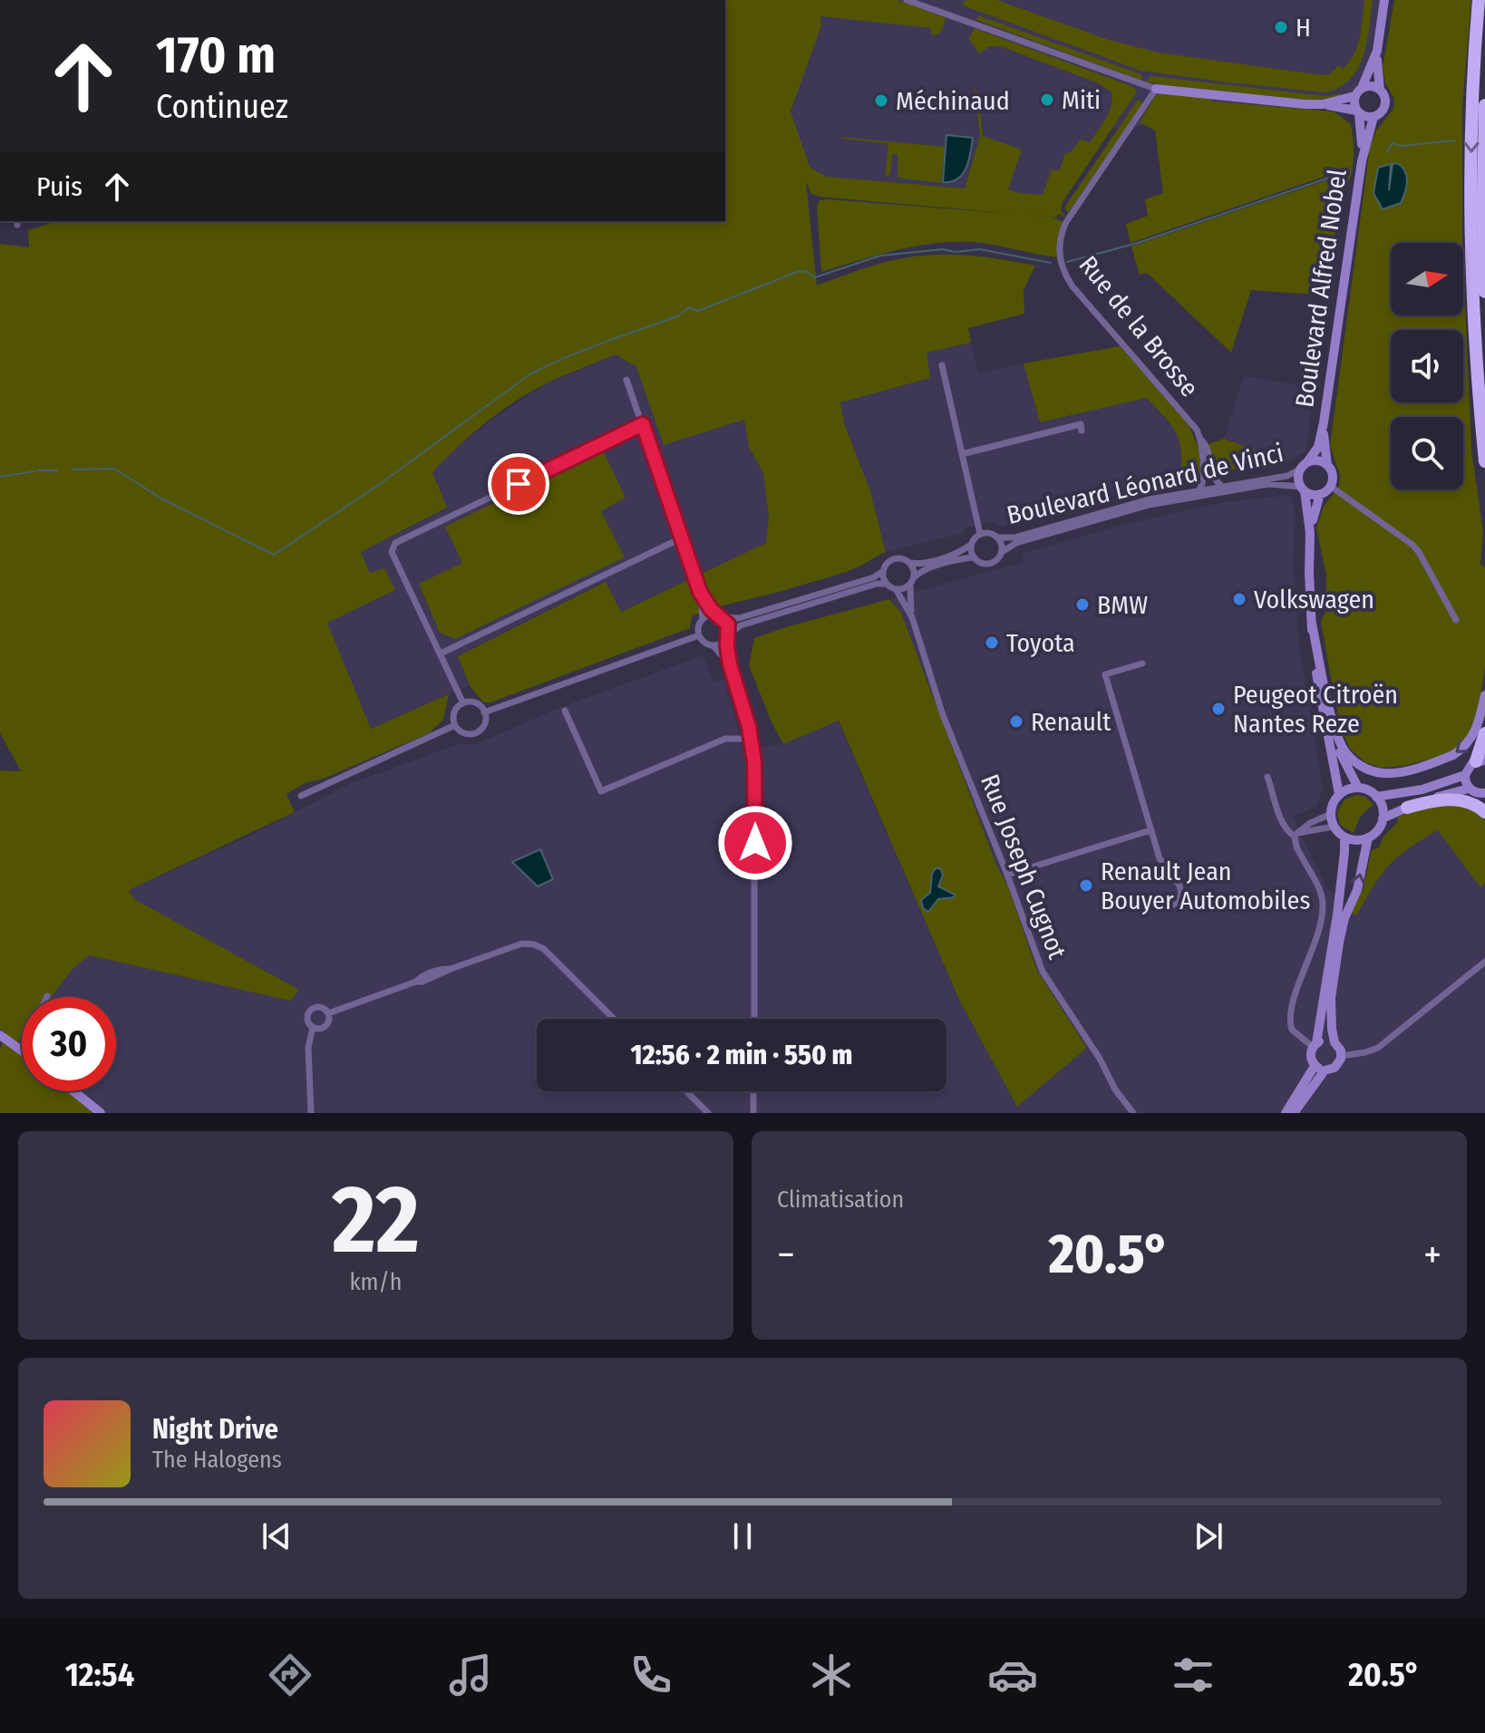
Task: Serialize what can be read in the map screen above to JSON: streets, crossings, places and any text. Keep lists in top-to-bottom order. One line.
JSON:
{"streets":{"main road":["Boulevard Alfred Nobel"],"street":["Rue de la Brosse","Boulevard Léonard de Vinci","Rue Joseph Cugnot"]},"crossings":[["Boulevard Alfred Nobel","Boulevard Léonard de Vinci"],["Rue de la Brosse","Boulevard Léonard de Vinci"]],"places":["H","Miti","Méchinaud","Volkswagen","BMW","Toyota","Peugeot Citroën Nantes Reze","Renault","Renault Jean Bouyer Automobiles"],"north":"right","page":{"turn":["170 m","Continuez"],"then":"Puis","limit":"30","trip":"12:56 · 2 min · 550 m","tile":[["22","km/h"],"Climatisation"],"heat":["−","20.5°","+"],"song":["Night Drive","The Halogens"],"tabs":["12:54","20.5°"]}}
